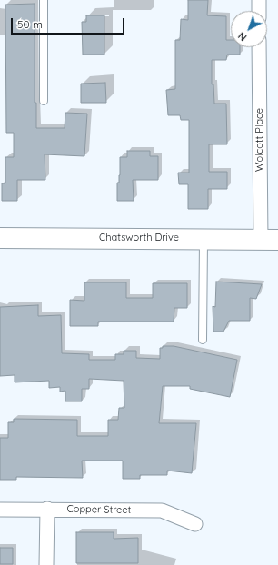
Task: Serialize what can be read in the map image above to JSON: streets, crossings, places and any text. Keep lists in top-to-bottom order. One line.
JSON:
{"streets":{"main road":["Chatsworth Drive"],"street":["Wolcott Place","Copper Street"]},"crossings":[["Wolcott Place","Chatsworth Drive"]],"scale_bar":"50 m","north":"bottom left"}
